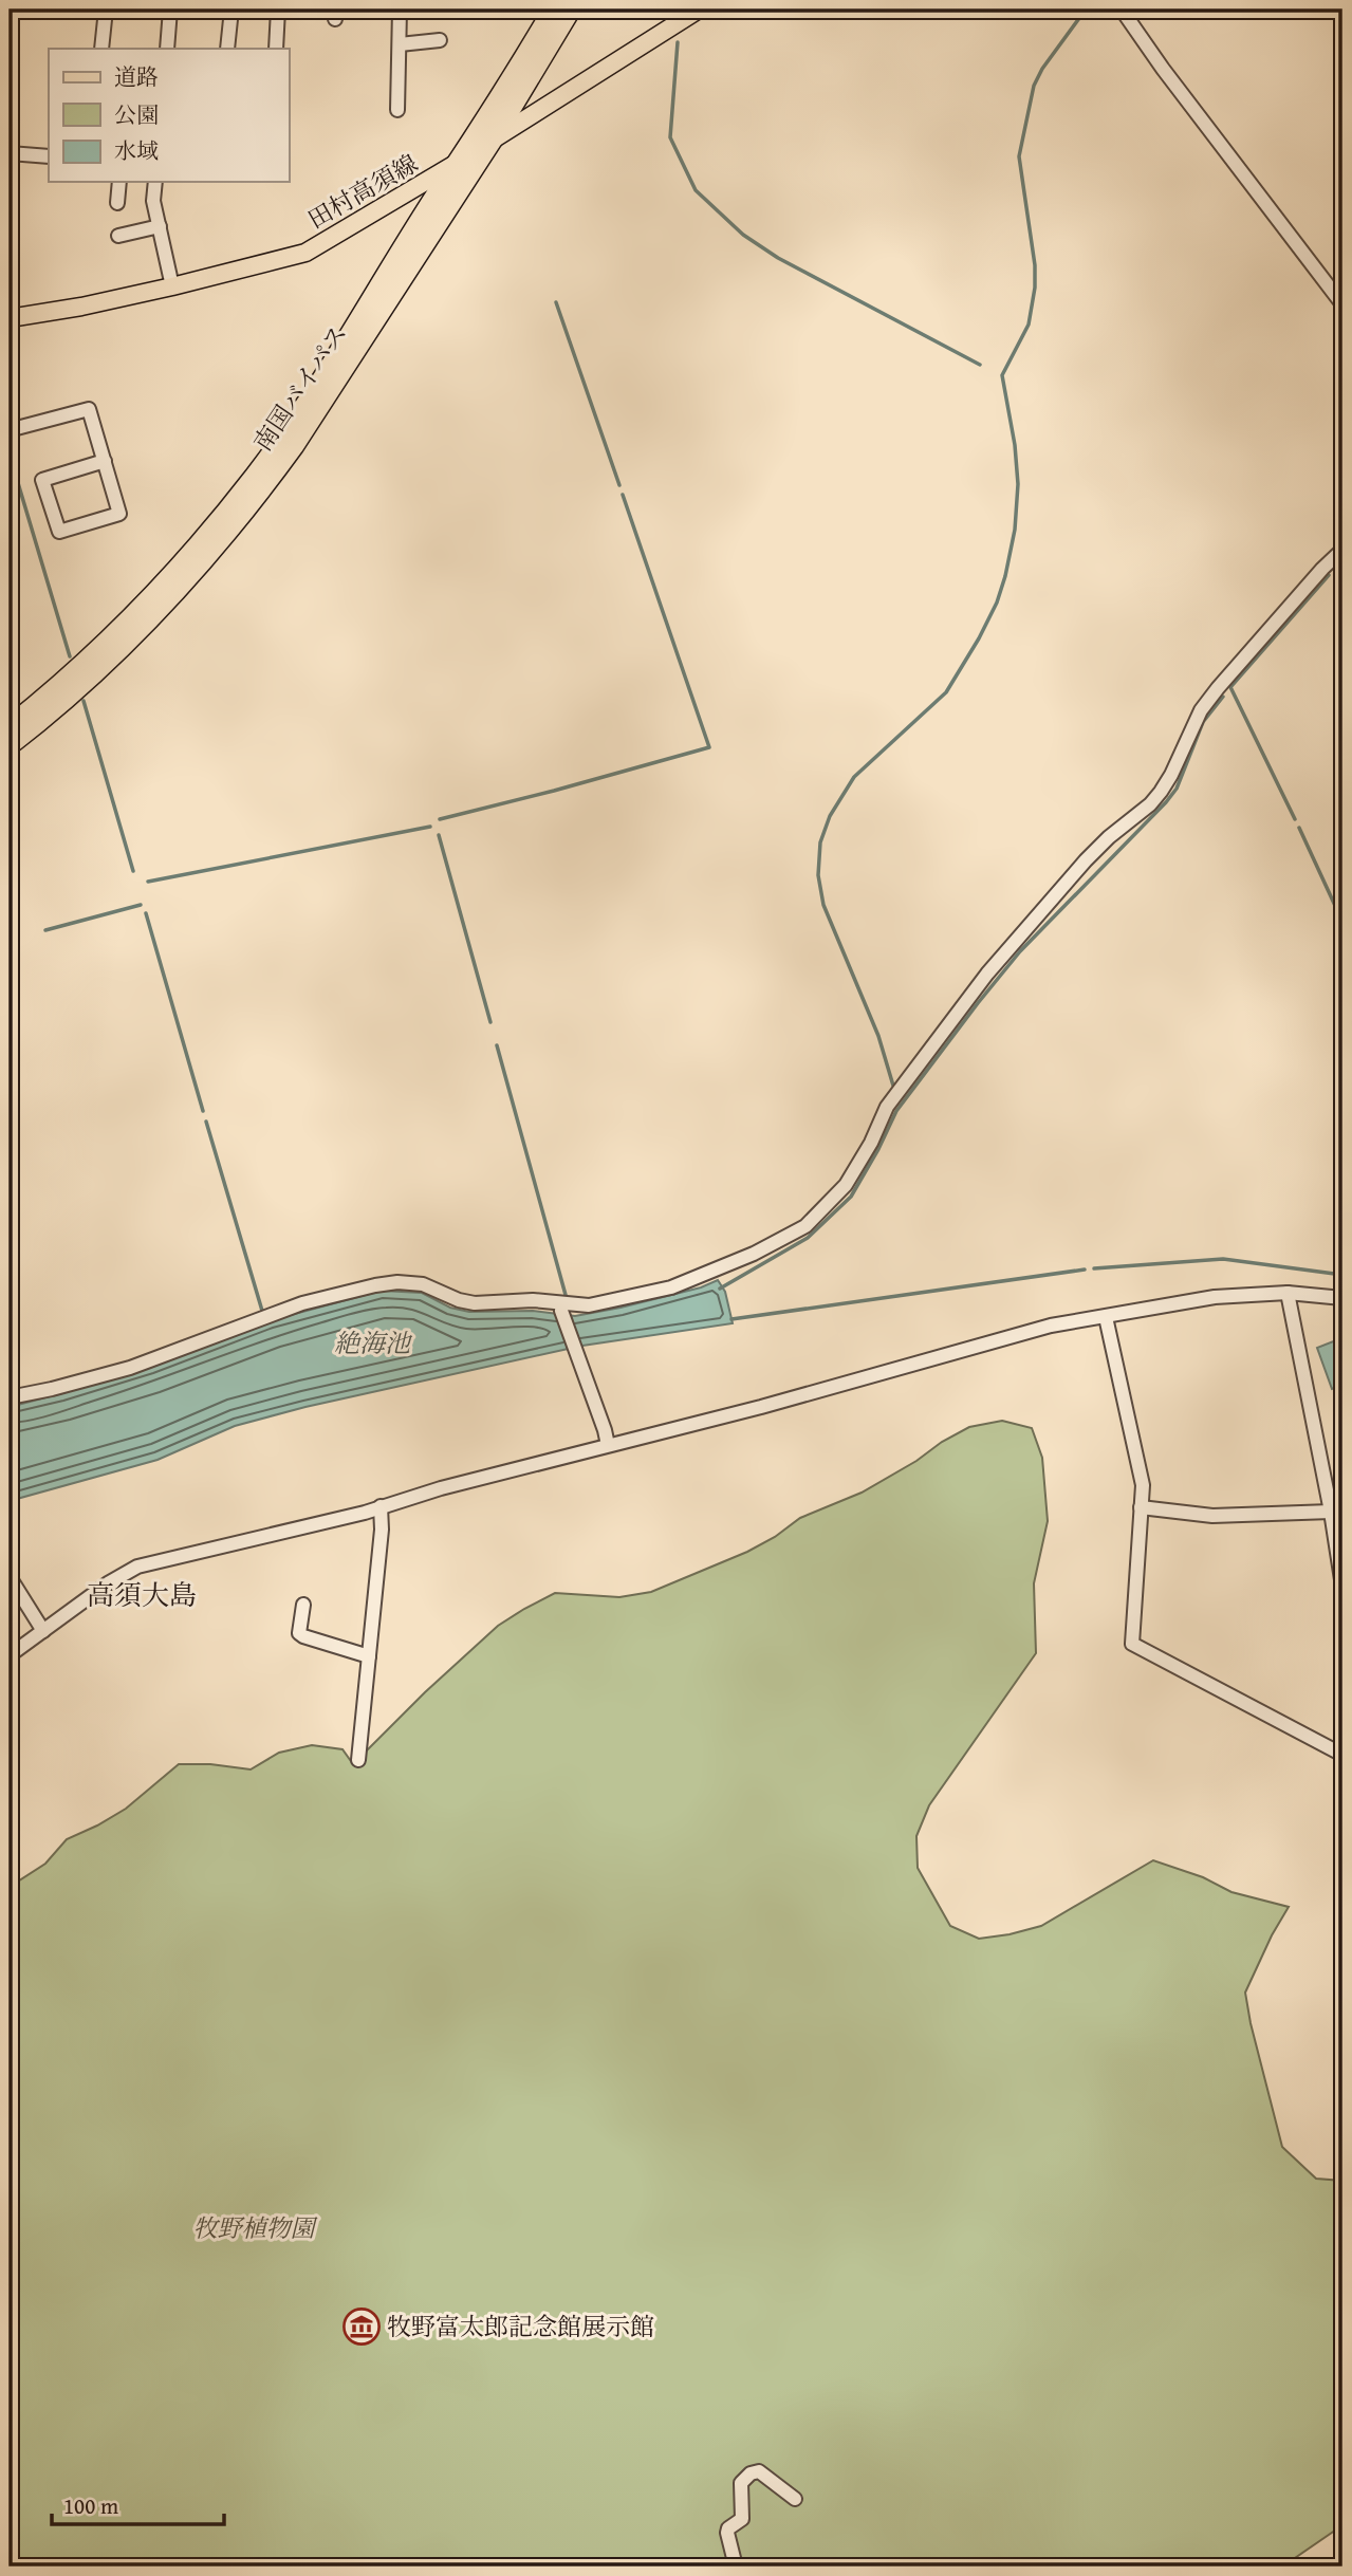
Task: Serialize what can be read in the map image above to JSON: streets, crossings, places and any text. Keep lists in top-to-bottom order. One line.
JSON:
{"streets":{"highway":["南国バイパス"],"main road":["田村高須線"]},"crossings":[["田村高須線","南国バイパス"]],"districts":["高須大島"],"water":["絶海池"],"parks":["牧野植物園"],"places":{"museum":["牧野富太郎記念館展示館"]},"legend":["道路","公園","水域"],"scale_bar":"100 m"}
